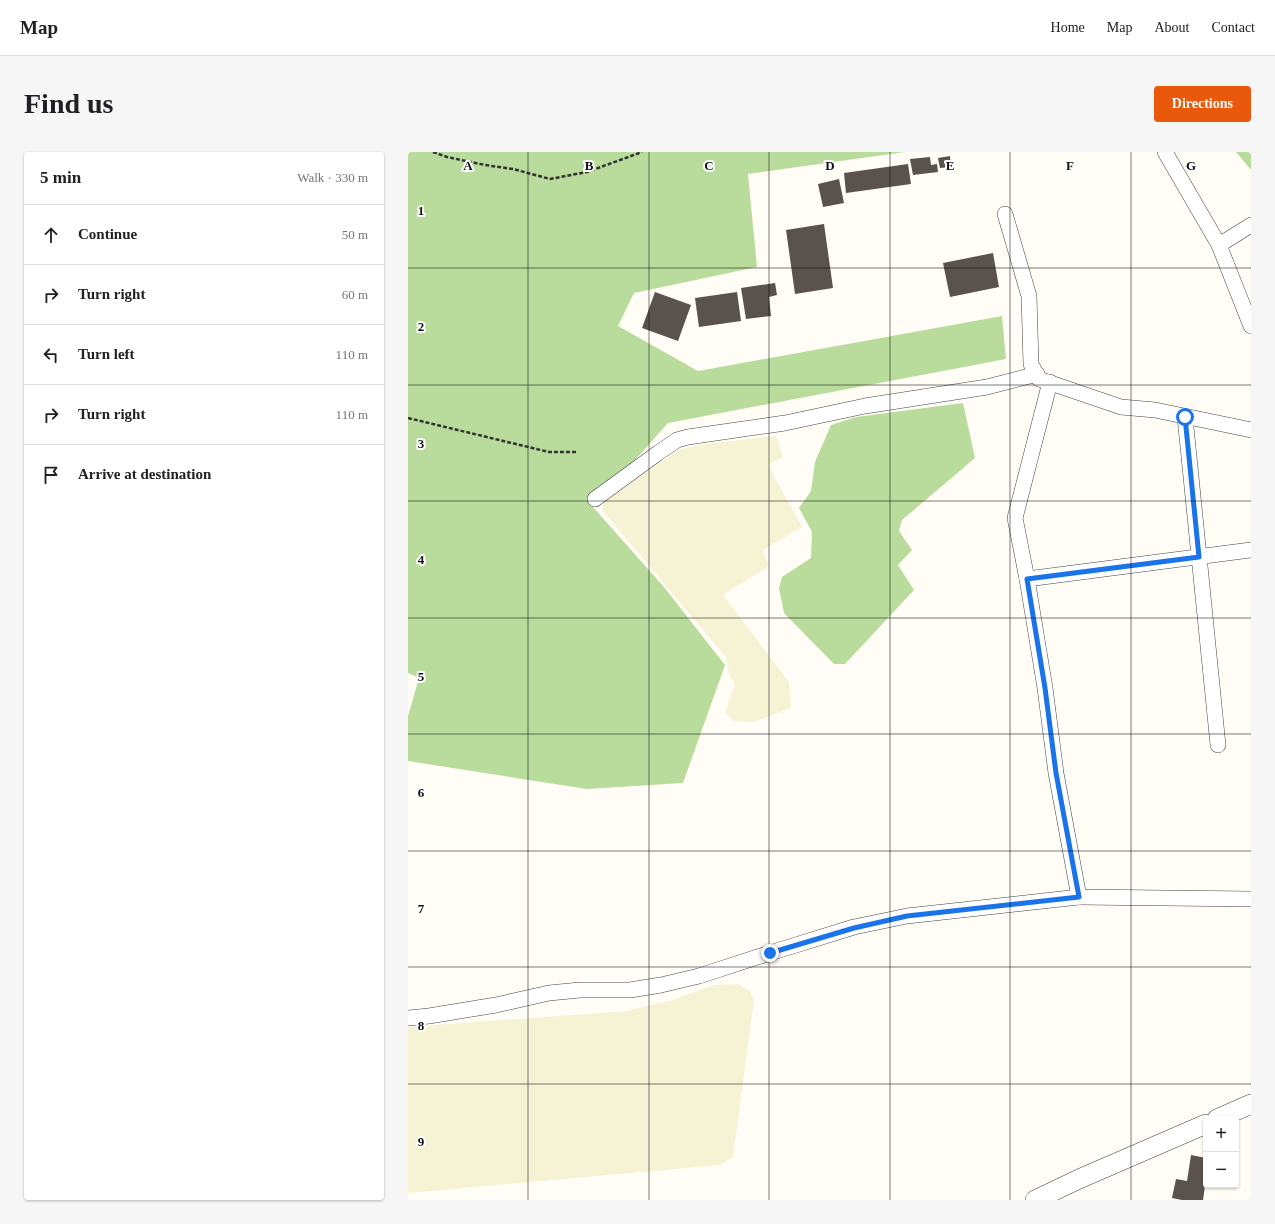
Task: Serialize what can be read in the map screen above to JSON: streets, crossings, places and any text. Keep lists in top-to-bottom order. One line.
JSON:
{"page":{"header":"Map","nav":["Home","Map","About","Contact"],"buttons":"Directions","title":"Find us","heading":["5 min","Walk · 330 m"],"list":[["Continue","50 m"],["Turn right","60 m"],["Turn left","110 m"],["Turn right","110 m"],"Arrive at destination"],"map_buttons":["+","−"]},"grid":{"columns":["A","B","C","D","E","F","G"],"rows":["1","2","3","4","5","6","7","8","9"]}}
